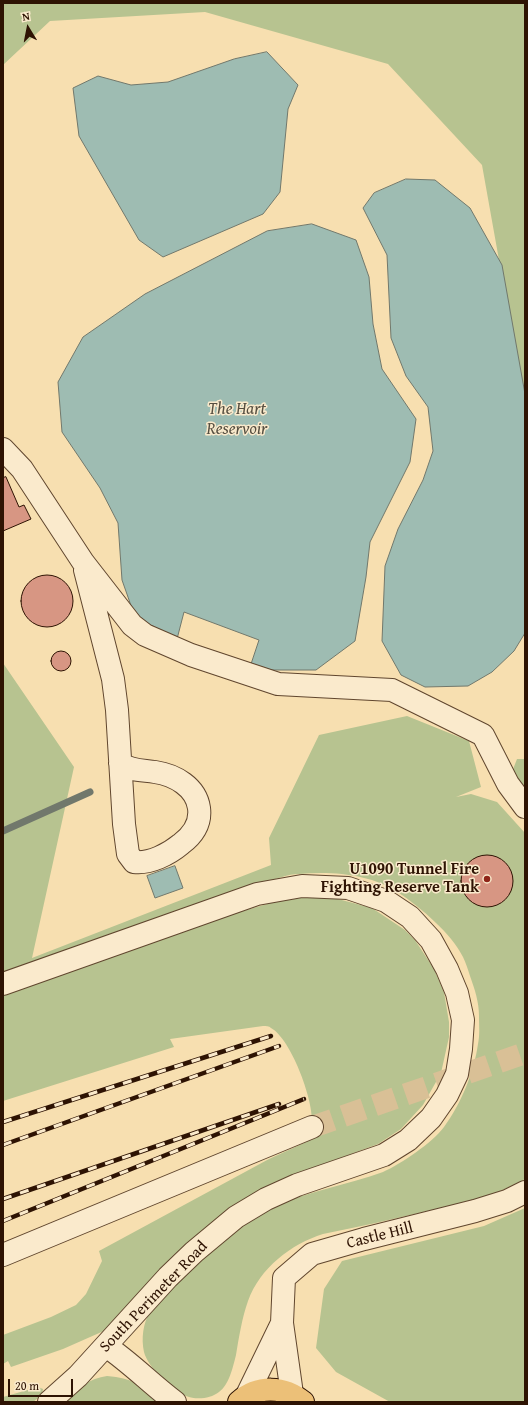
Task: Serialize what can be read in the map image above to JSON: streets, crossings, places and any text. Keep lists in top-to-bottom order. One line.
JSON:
{"streets":{"street":["Castle Hill","South Perimeter Road"]},"water":["The Hart Reservoir"],"places":["U1090 Tunnel Fire Fighting Reserve Tank"],"scale_bar":"20 m","north":"top"}
